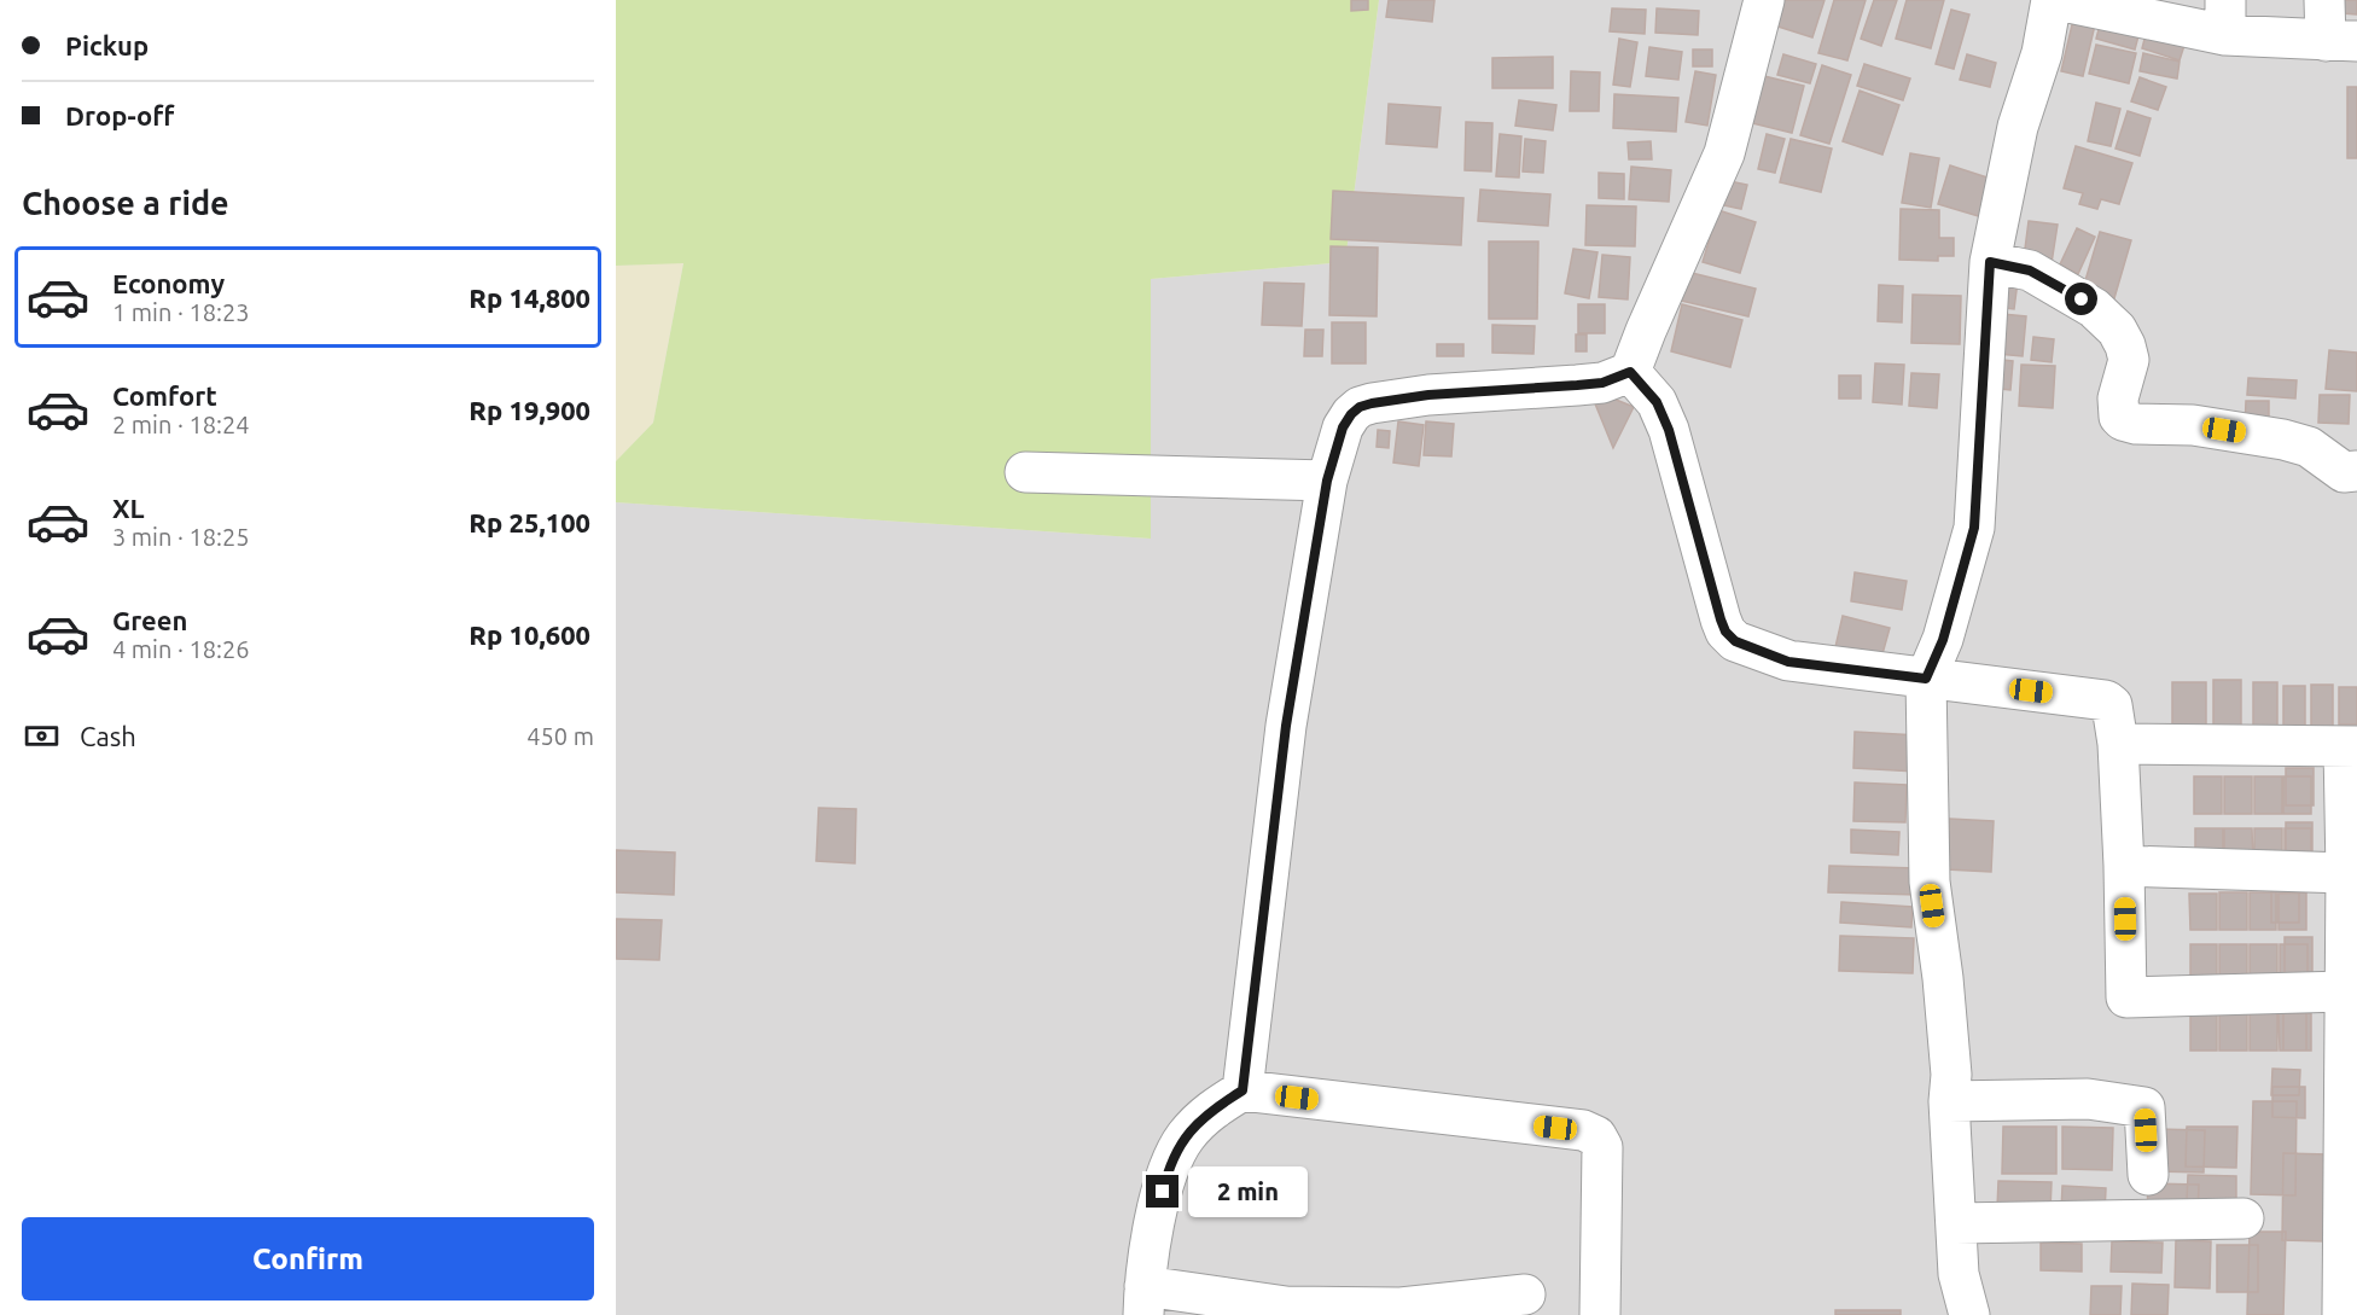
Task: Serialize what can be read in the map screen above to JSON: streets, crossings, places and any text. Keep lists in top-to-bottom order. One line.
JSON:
{"page":{"banner":["Pickup","Drop-off"],"heading":"Choose a ride","list":[{"name":"Economy","note":"1 min · 18:23","value":"Rp 14,800"},{"name":"Comfort","note":"2 min · 18:24","value":"Rp 19,900"},{"name":"XL","note":"3 min · 18:25","value":"Rp 25,100"},{"name":"Green","note":"4 min · 18:26","value":"Rp 10,600"}],"pay":["Cash","450 m"],"bubble":"2 min","buttons":"Confirm"}}
